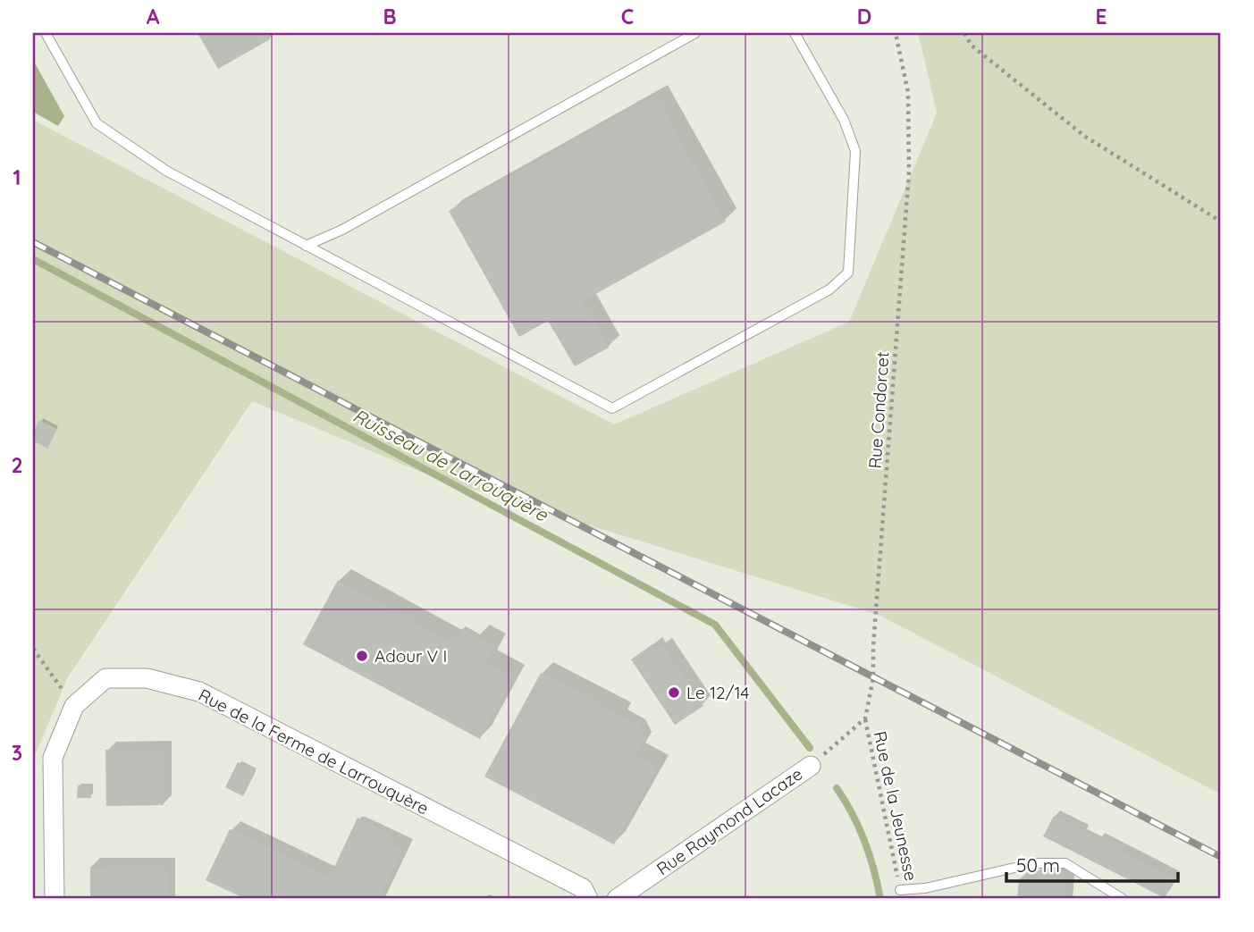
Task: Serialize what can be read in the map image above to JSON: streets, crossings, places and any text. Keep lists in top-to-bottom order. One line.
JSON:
{"streets":{"street":["Rue de la Ferme de Larrouquère","Rue Raymond Lacaze"],"path":["Rue Condorcet","Rue de la Jeunesse"]},"crossings":[["Rue Condorcet","Rue de la Jeunesse"]],"water":["Ruisseau de Larrouquère"],"places":["Adour V I","Le 12/14"],"scale_bar":"50 m","grid":{"columns":["A","B","C","D","E"],"rows":["1","2","3"]}}
